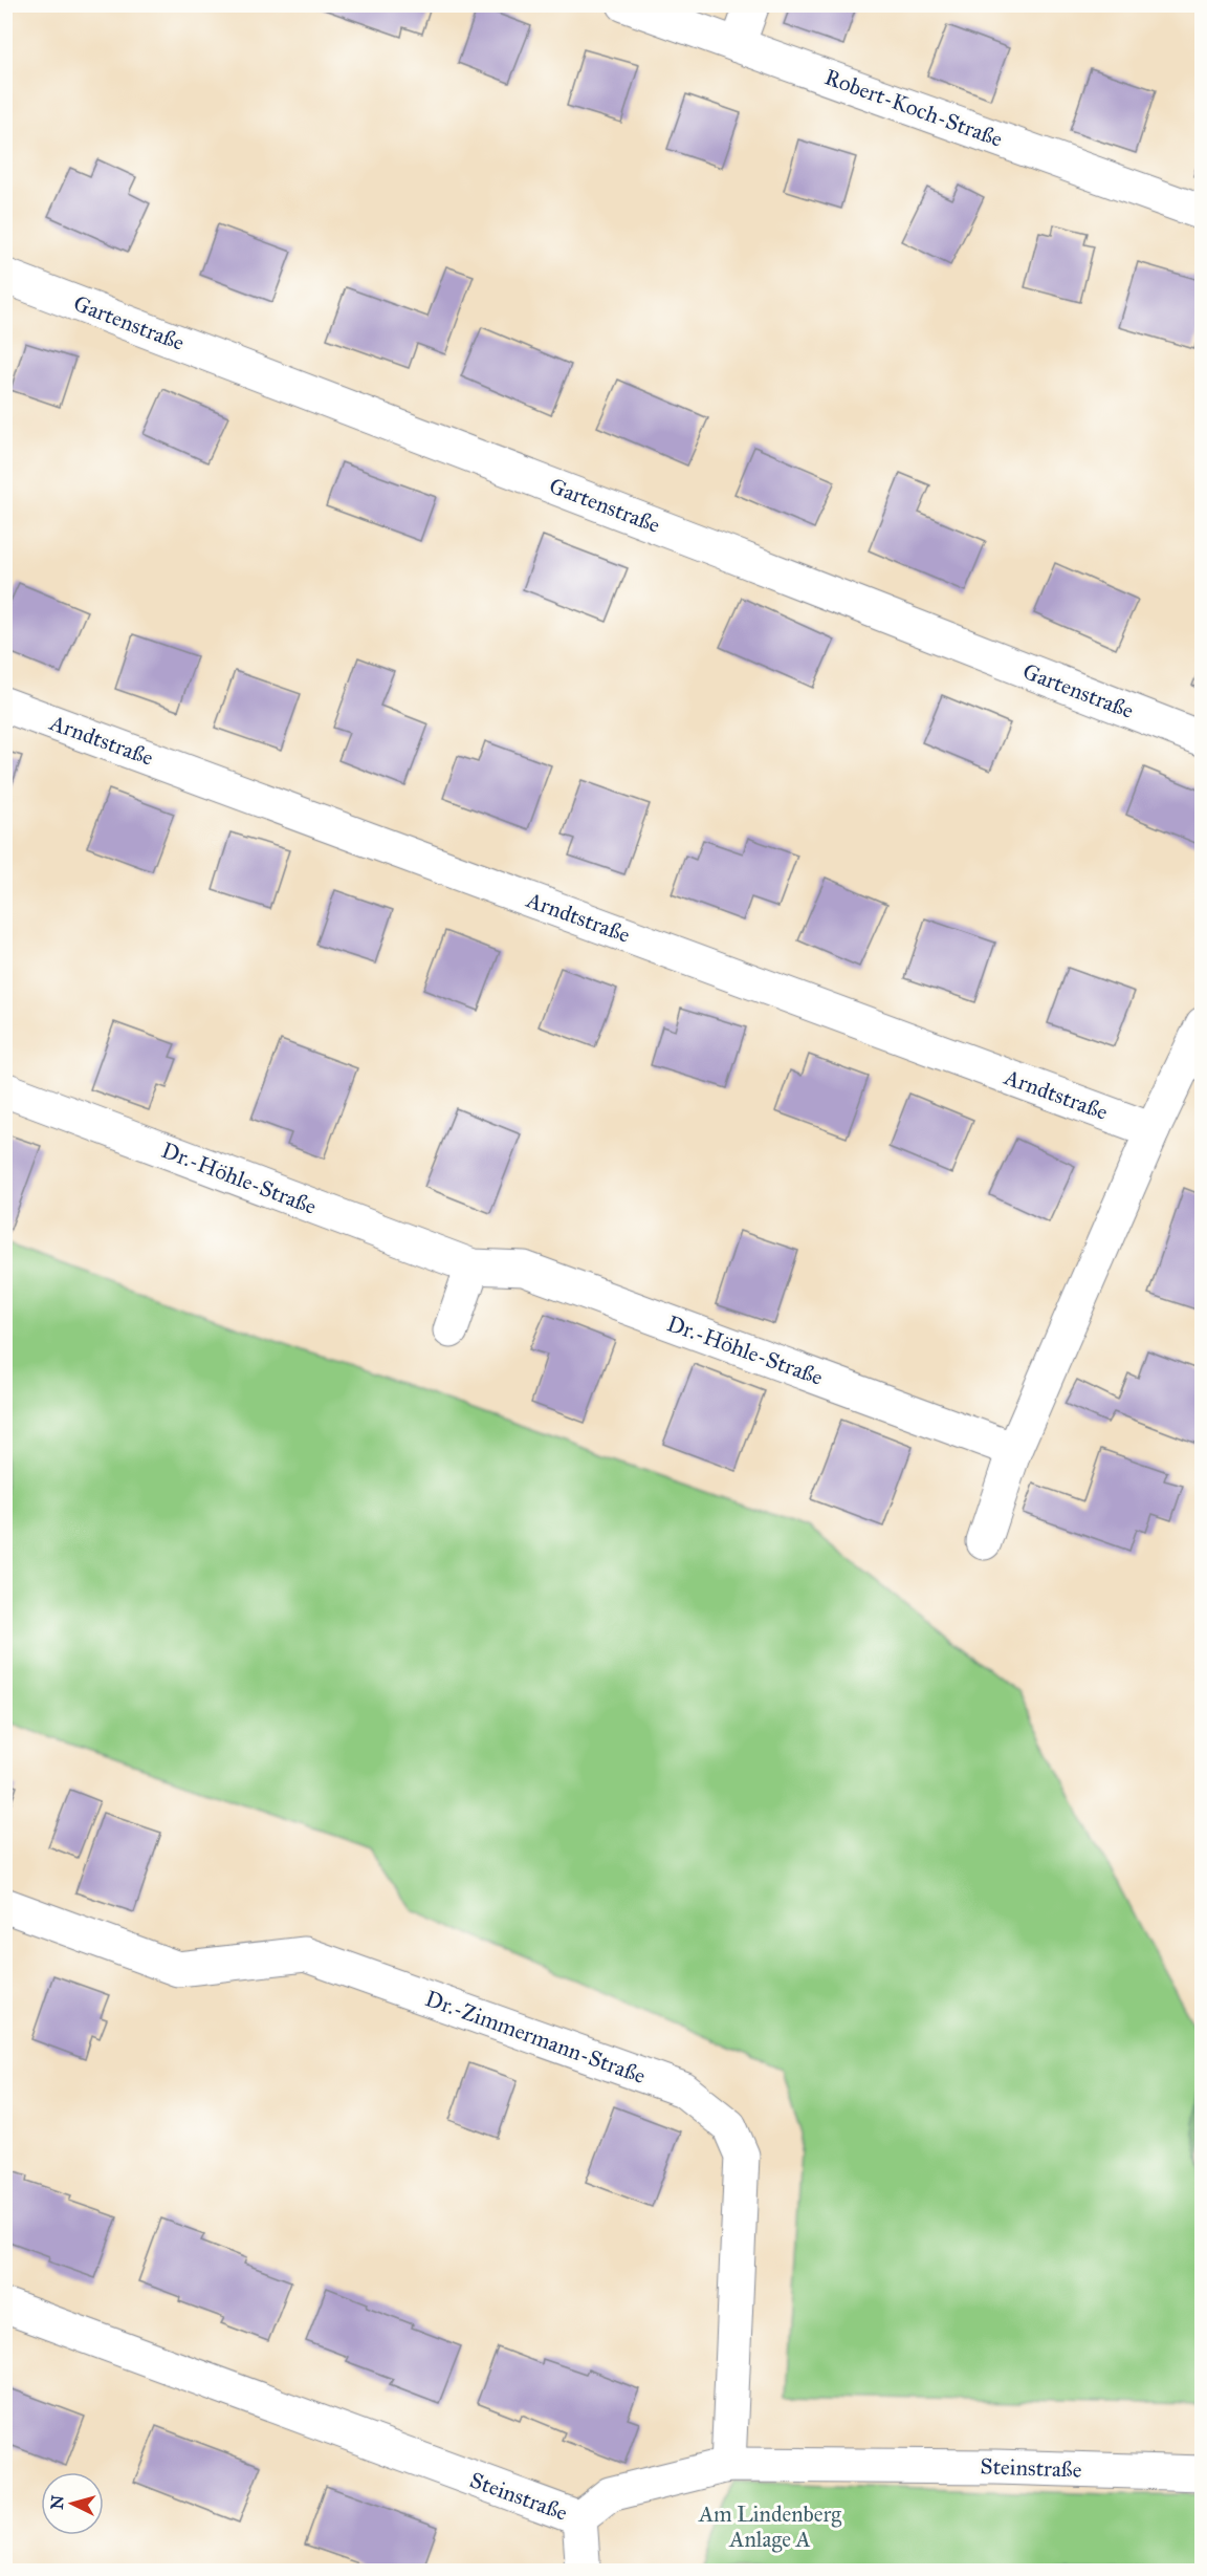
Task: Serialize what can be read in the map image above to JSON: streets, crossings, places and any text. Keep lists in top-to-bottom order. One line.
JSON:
{"streets":{"street":["Robert-Koch-Straße","Gartenstraße","Arndtstraße","Dr.-Höhle-Straße","Dr.-Zimmermann-Straße","Steinstraße"]},"crossings":[["Dr.-Zimmermann-Straße","Steinstraße"]],"parks":["Am Lindenberg Anlage A"],"north":"left"}
